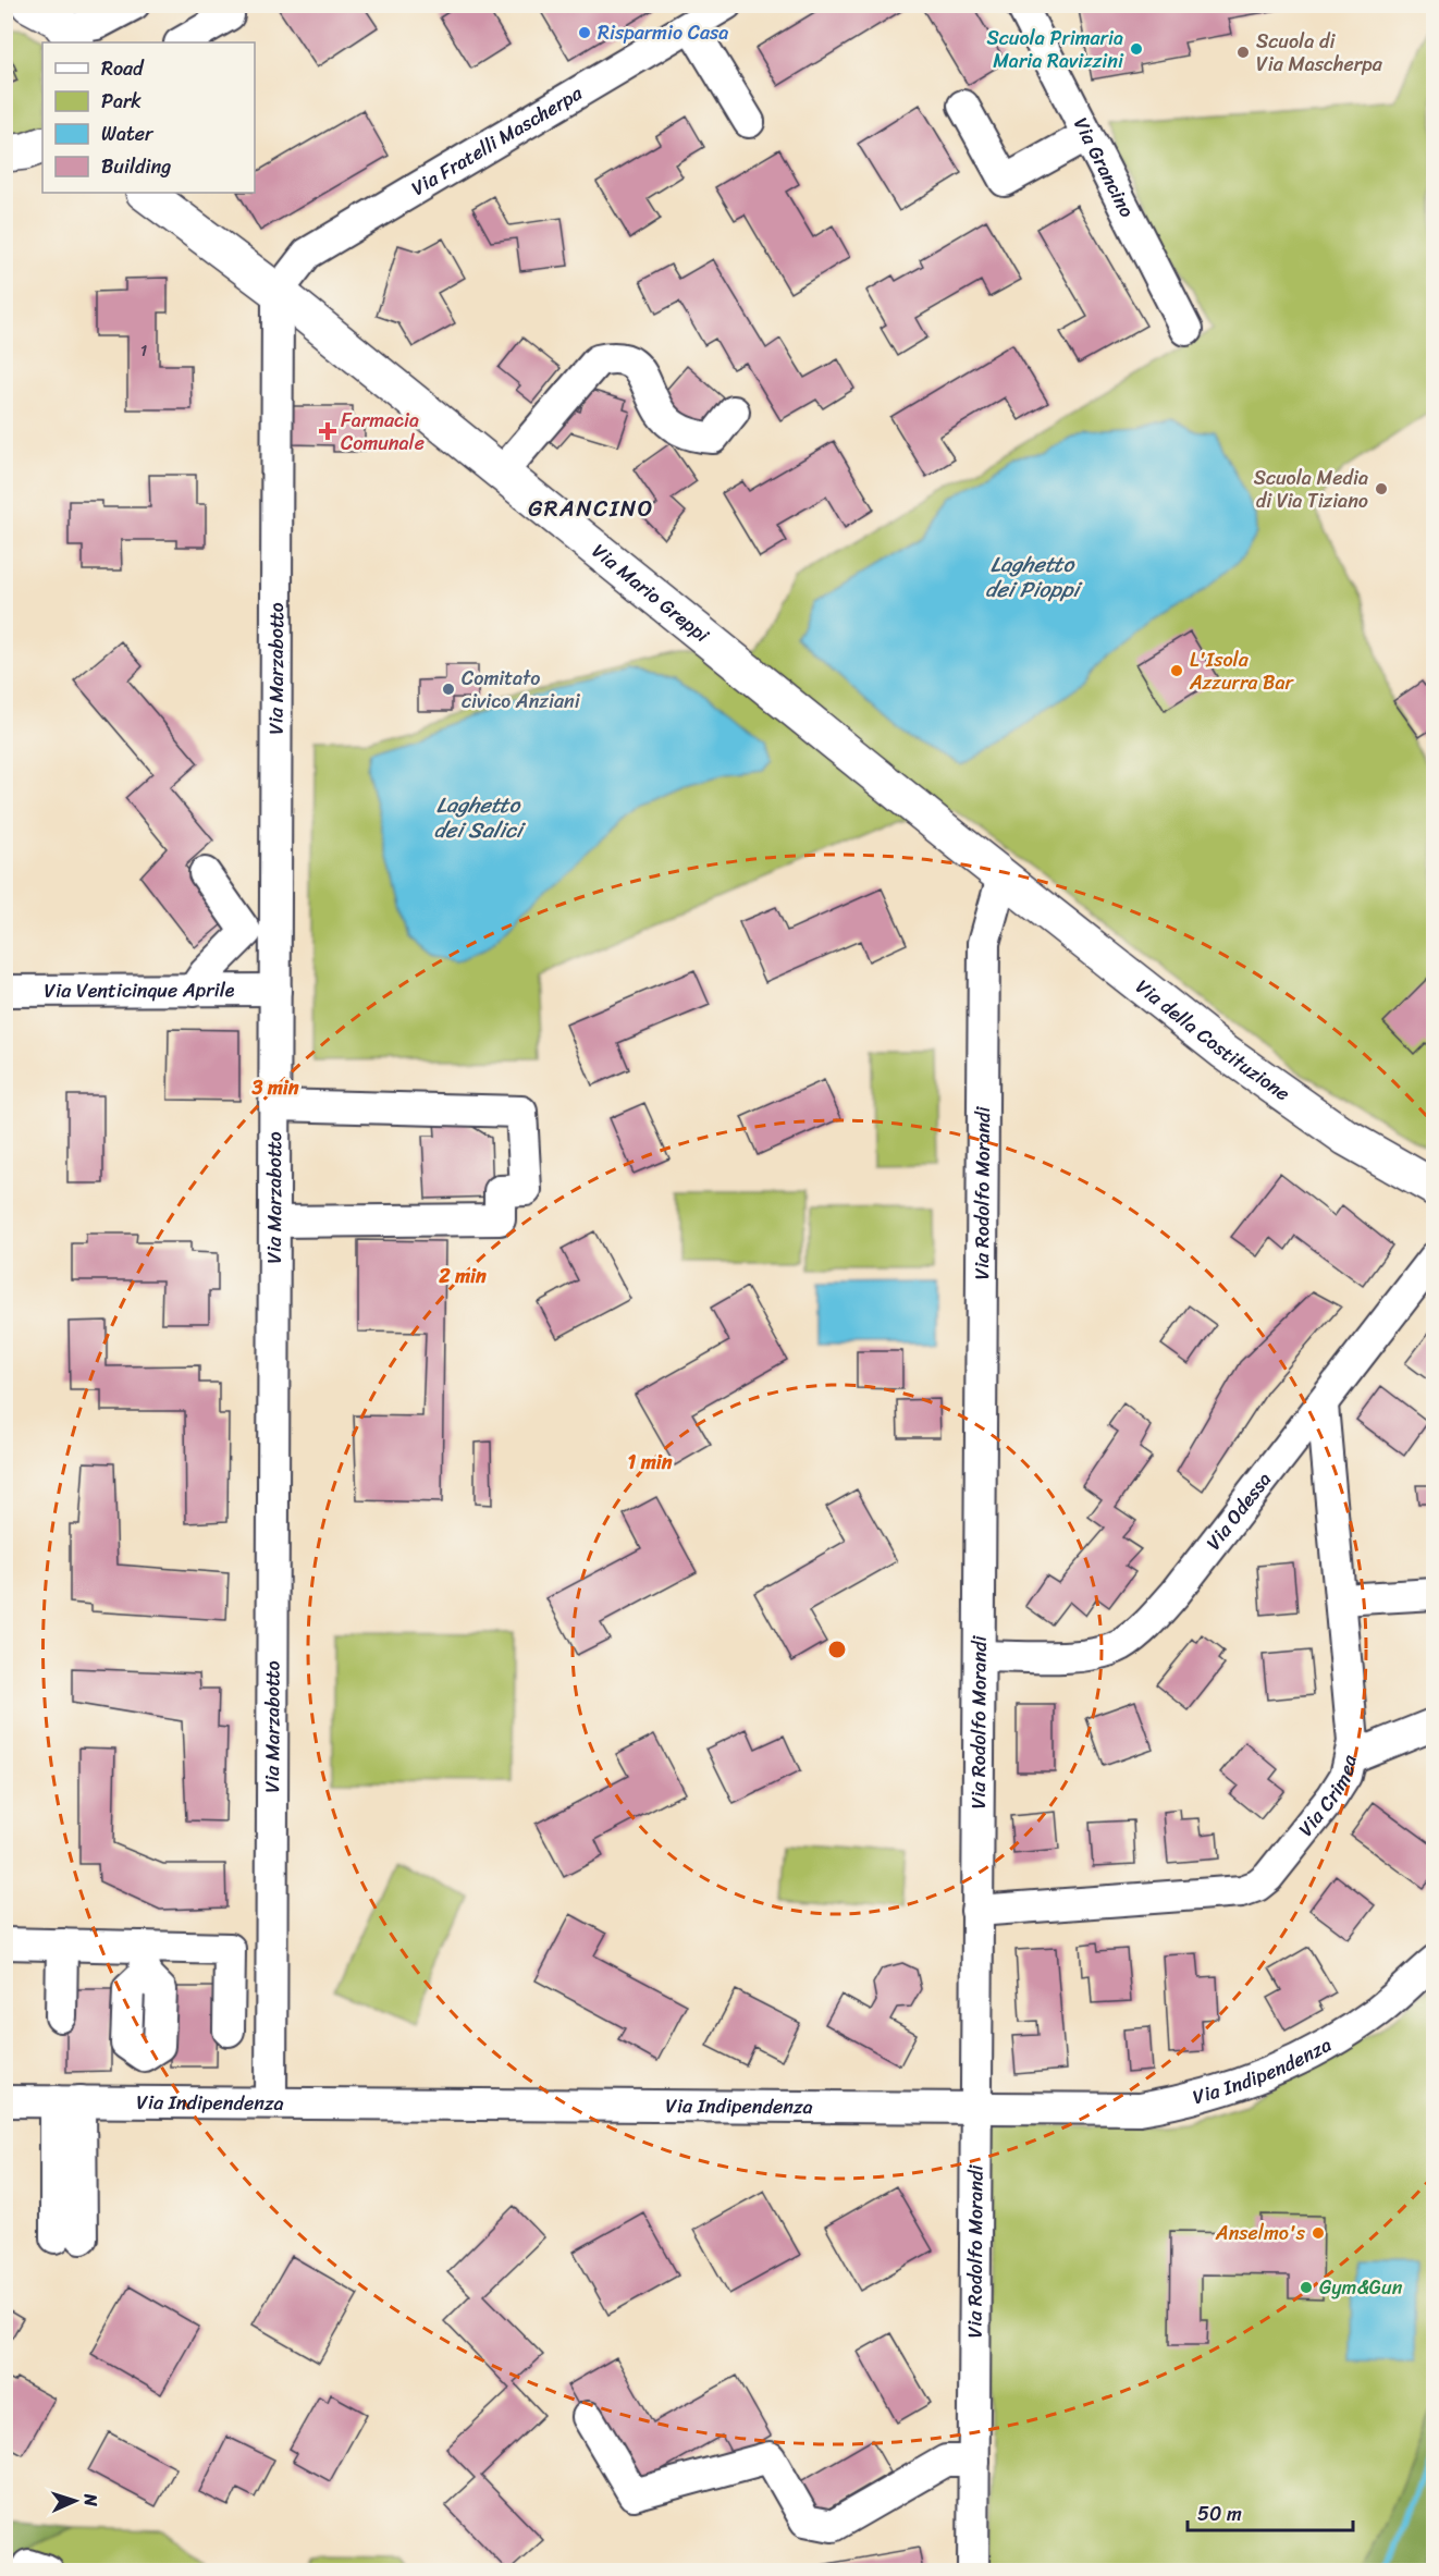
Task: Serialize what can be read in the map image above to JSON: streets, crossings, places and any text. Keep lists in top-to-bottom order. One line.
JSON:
{"streets":{"main road":["Via Mario Greppi","Via della Costituzione"],"street":["Via Fratelli Mascherpa","Via Grancino","Via Marzabotto","Via Venticinque Aprile","Via Rodolfo Morandi","Via Odessa","Via Crimea","Via Indipendenza"]},"crossings":[["Via Fratelli Mascherpa","Via Mario Greppi"],["Via Fratelli Mascherpa","Via Marzabotto"],["Via Mario Greppi","Via Marzabotto"],["Via Mario Greppi","Via della Costituzione"],["Via Mario Greppi","Via Rodolfo Morandi"],["Via Marzabotto","Via Venticinque Aprile"],["Via Marzabotto","Via Indipendenza"],["Via della Costituzione","Via Rodolfo Morandi"],["Via Rodolfo Morandi","Via Odessa"],["Via Rodolfo Morandi","Via Crimea"],["Via Rodolfo Morandi","Via Indipendenza"],["Via Odessa","Via Crimea"]],"districts":["GRANCINO"],"water":["Laghetto dei Pioppi","Laghetto dei Salici"],"places":{"other":["Risparmio Casa","Scuola Primaria Maria Ravizzini","Scuola di Via Mascherpa","Scuola Media di Via Tiziano","L'Isola Azzurra Bar","Comitato civico Anziani","Anselmo's","Gym&Gun"],"health":["Farmacia Comunale"]},"house_numbers":["1"],"legend":["Road","Park","Water","Building"],"scale_bar":"50 m","north":"right","rings":["3 min","2 min","1 min"]}
